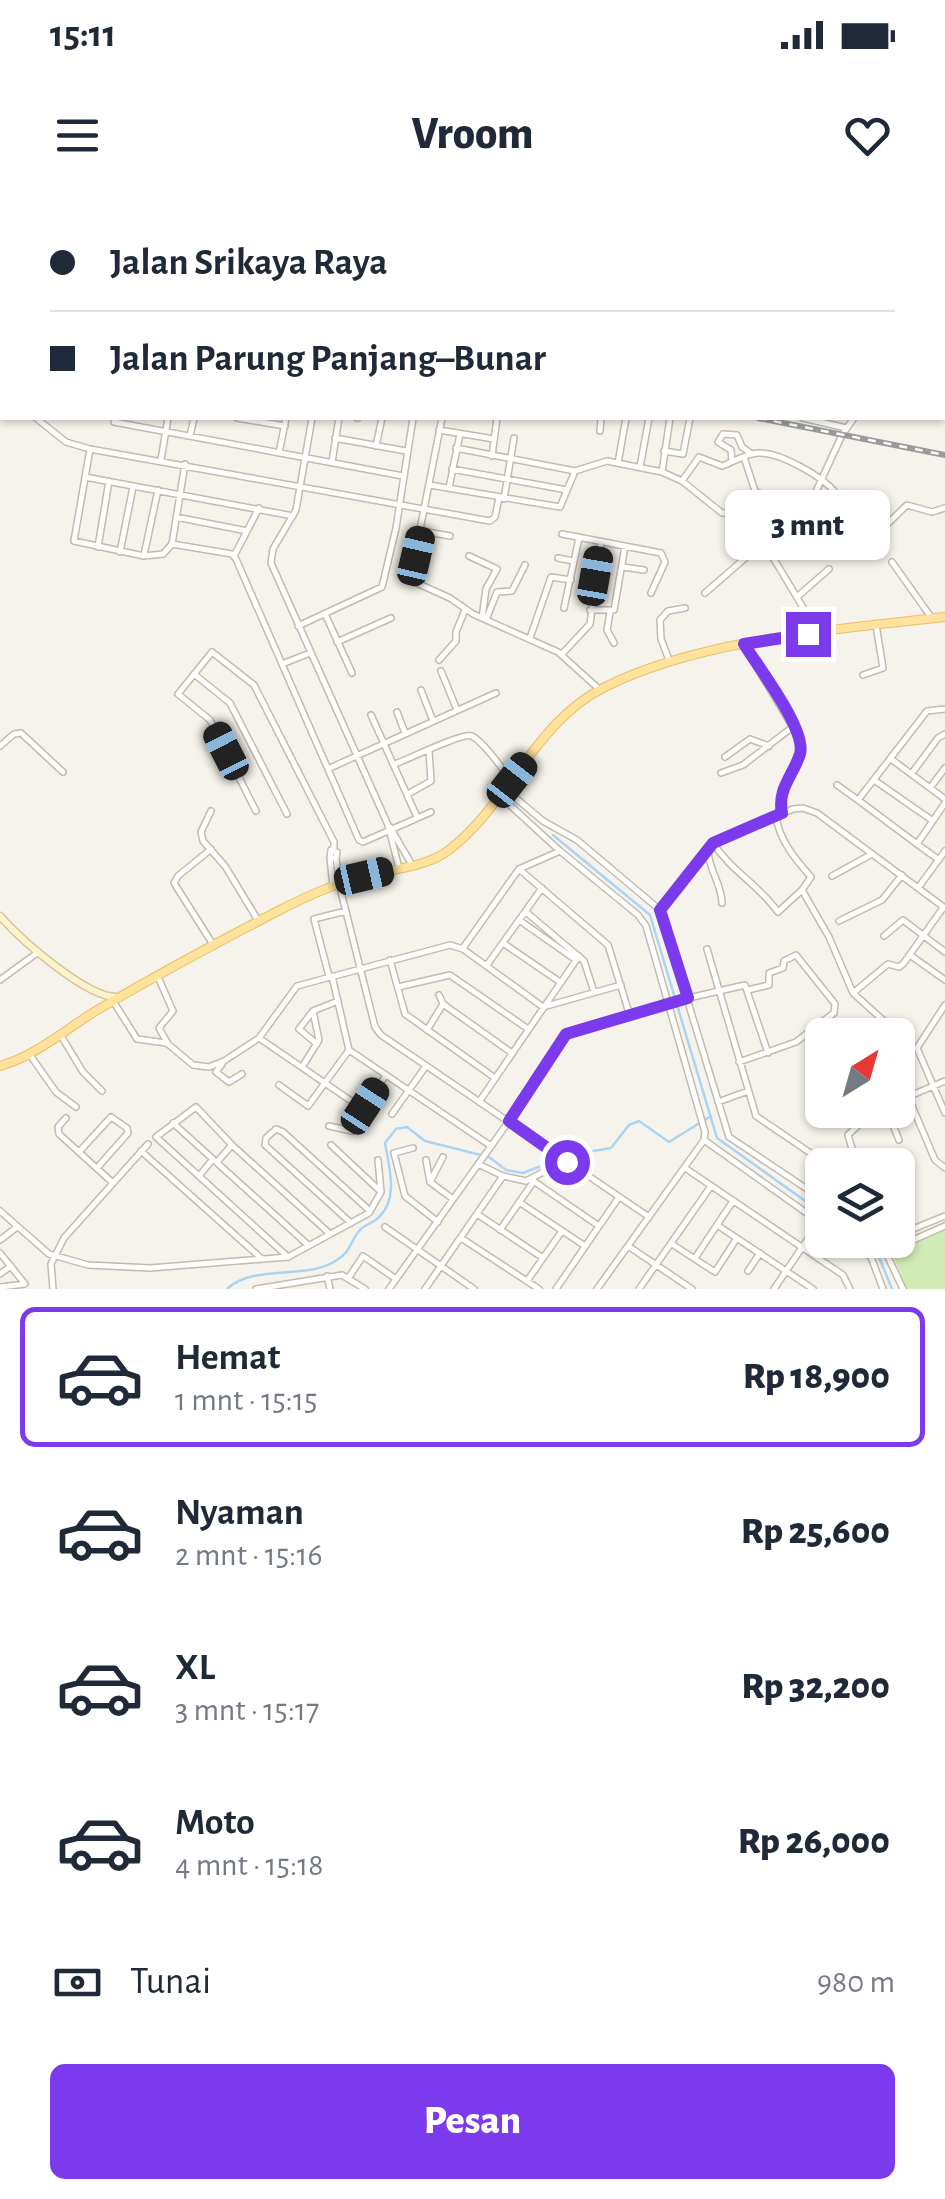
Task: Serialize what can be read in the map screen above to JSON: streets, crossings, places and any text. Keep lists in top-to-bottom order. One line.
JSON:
{"north":"top right","page":{"status":"15:11","header":"Vroom","banner":["Jalan Srikaya Raya","Jalan Parung Panjang–Bunar"],"bubble":"3 mnt","list":[{"name":"Hemat","note":"1 mnt · 15:15","value":"Rp 18,900"},{"name":"Nyaman","note":"2 mnt · 15:16","value":"Rp 25,600"},{"name":"XL","note":"3 mnt · 15:17","value":"Rp 32,200"},{"name":"Moto","note":"4 mnt · 15:18","value":"Rp 26,000"}],"pay":["Tunai","980 m"],"buttons":"Pesan"}}
